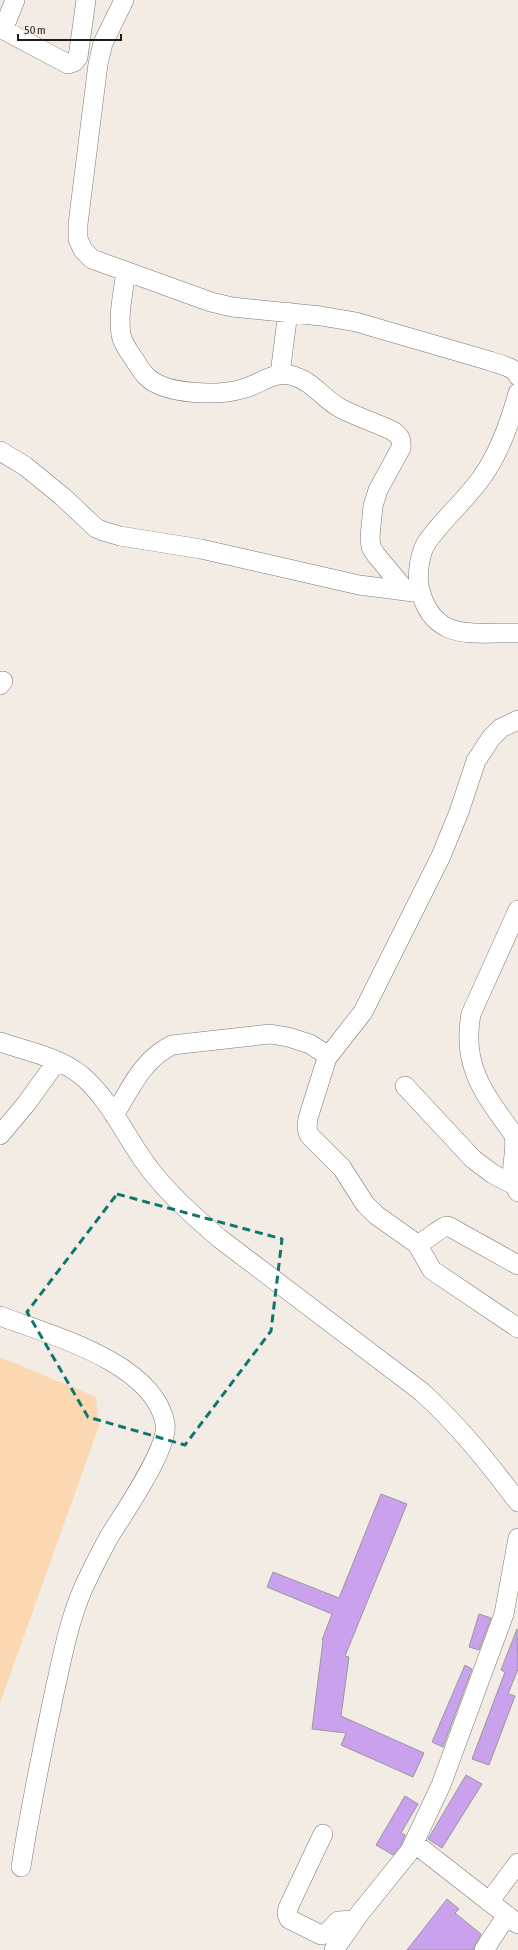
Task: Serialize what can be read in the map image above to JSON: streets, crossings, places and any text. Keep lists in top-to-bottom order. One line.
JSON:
{"scale_bar":"50 m"}
